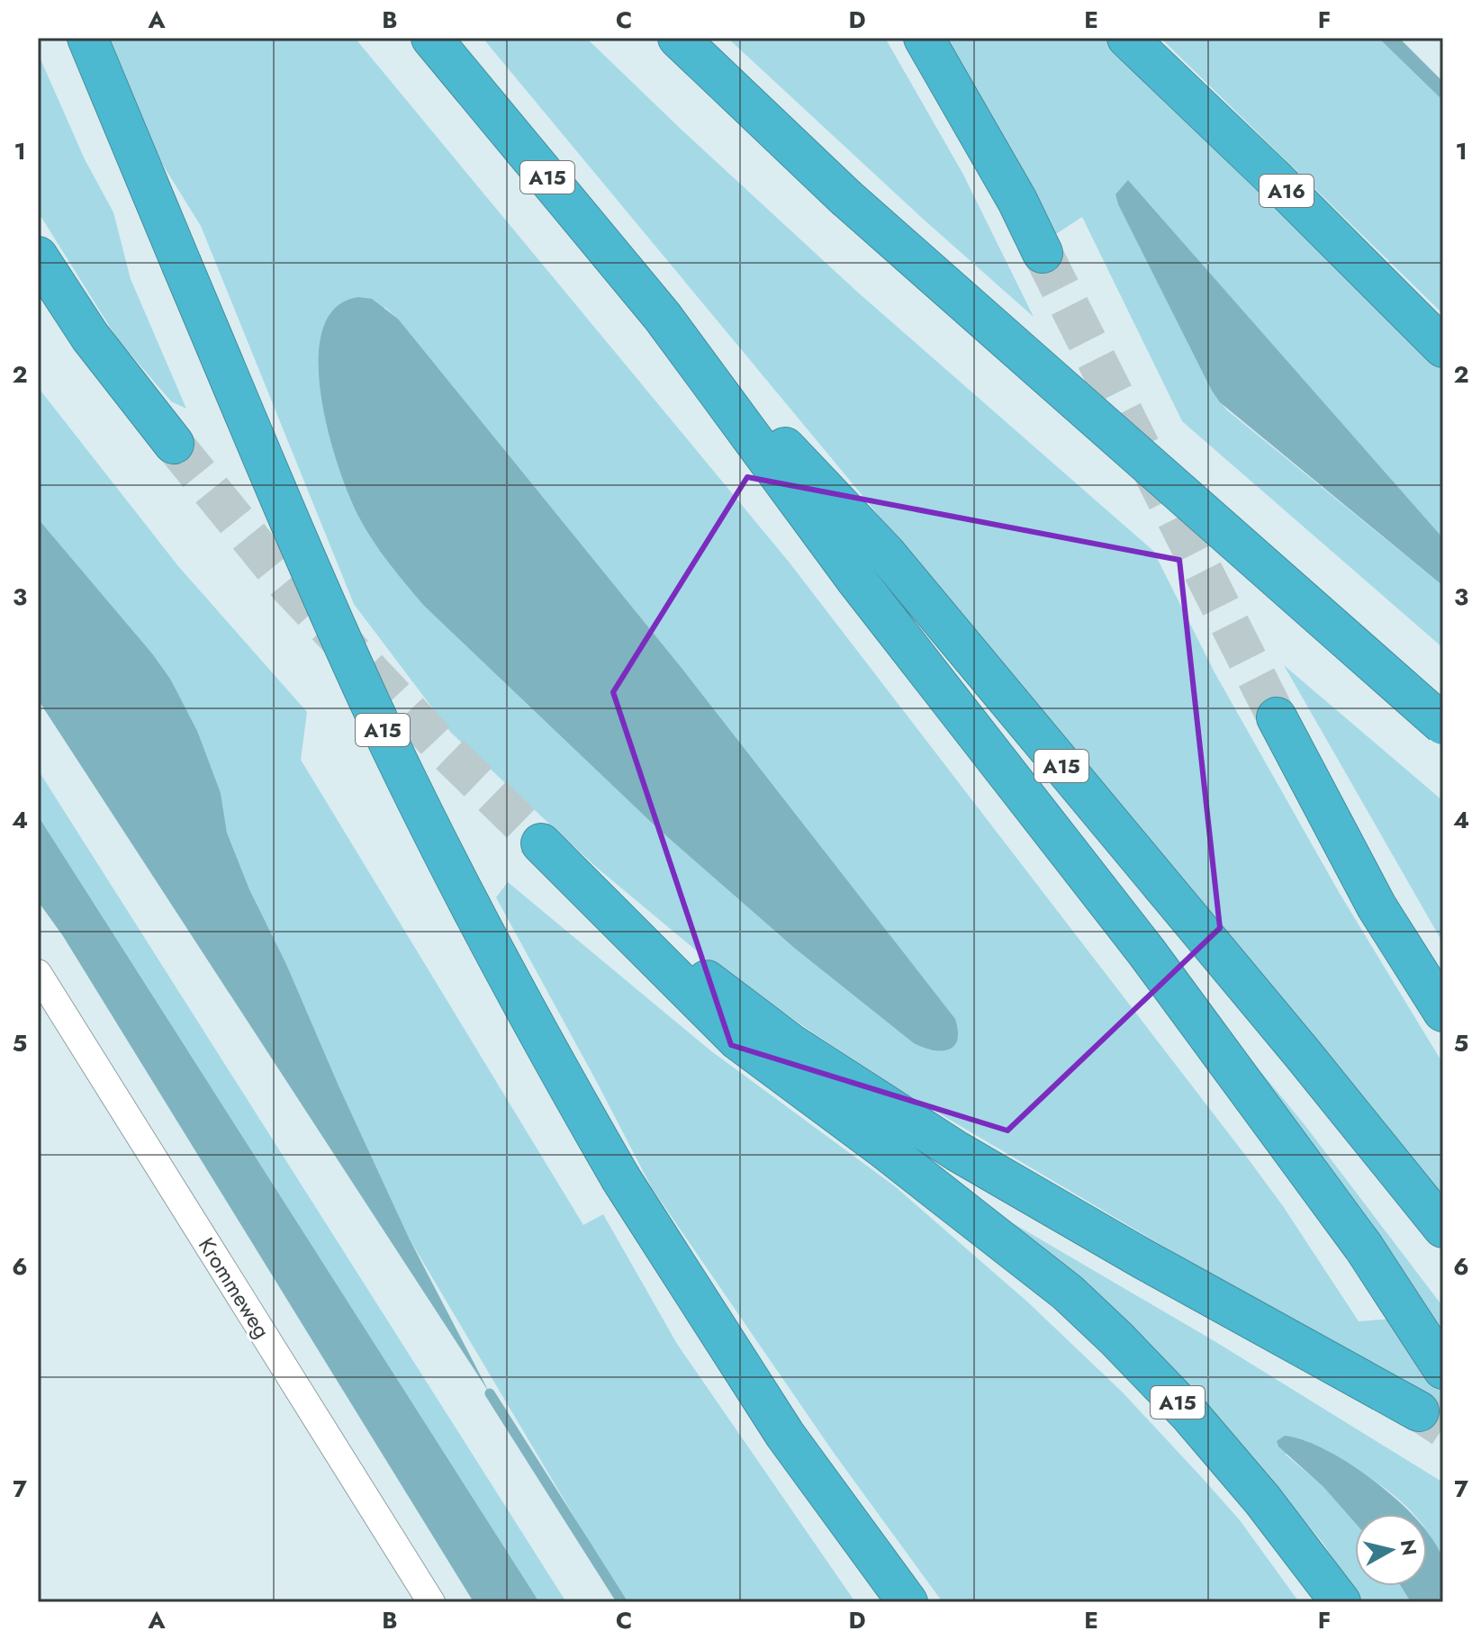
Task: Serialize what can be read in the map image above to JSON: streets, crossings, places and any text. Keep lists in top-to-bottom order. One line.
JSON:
{"streets":{"highway":["A15","A16"],"street":["Krommeweg"]},"north":"right","grid":{"columns":["A","B","C","D","E","F"],"rows":["1","2","3","4","5","6","7"]}}
